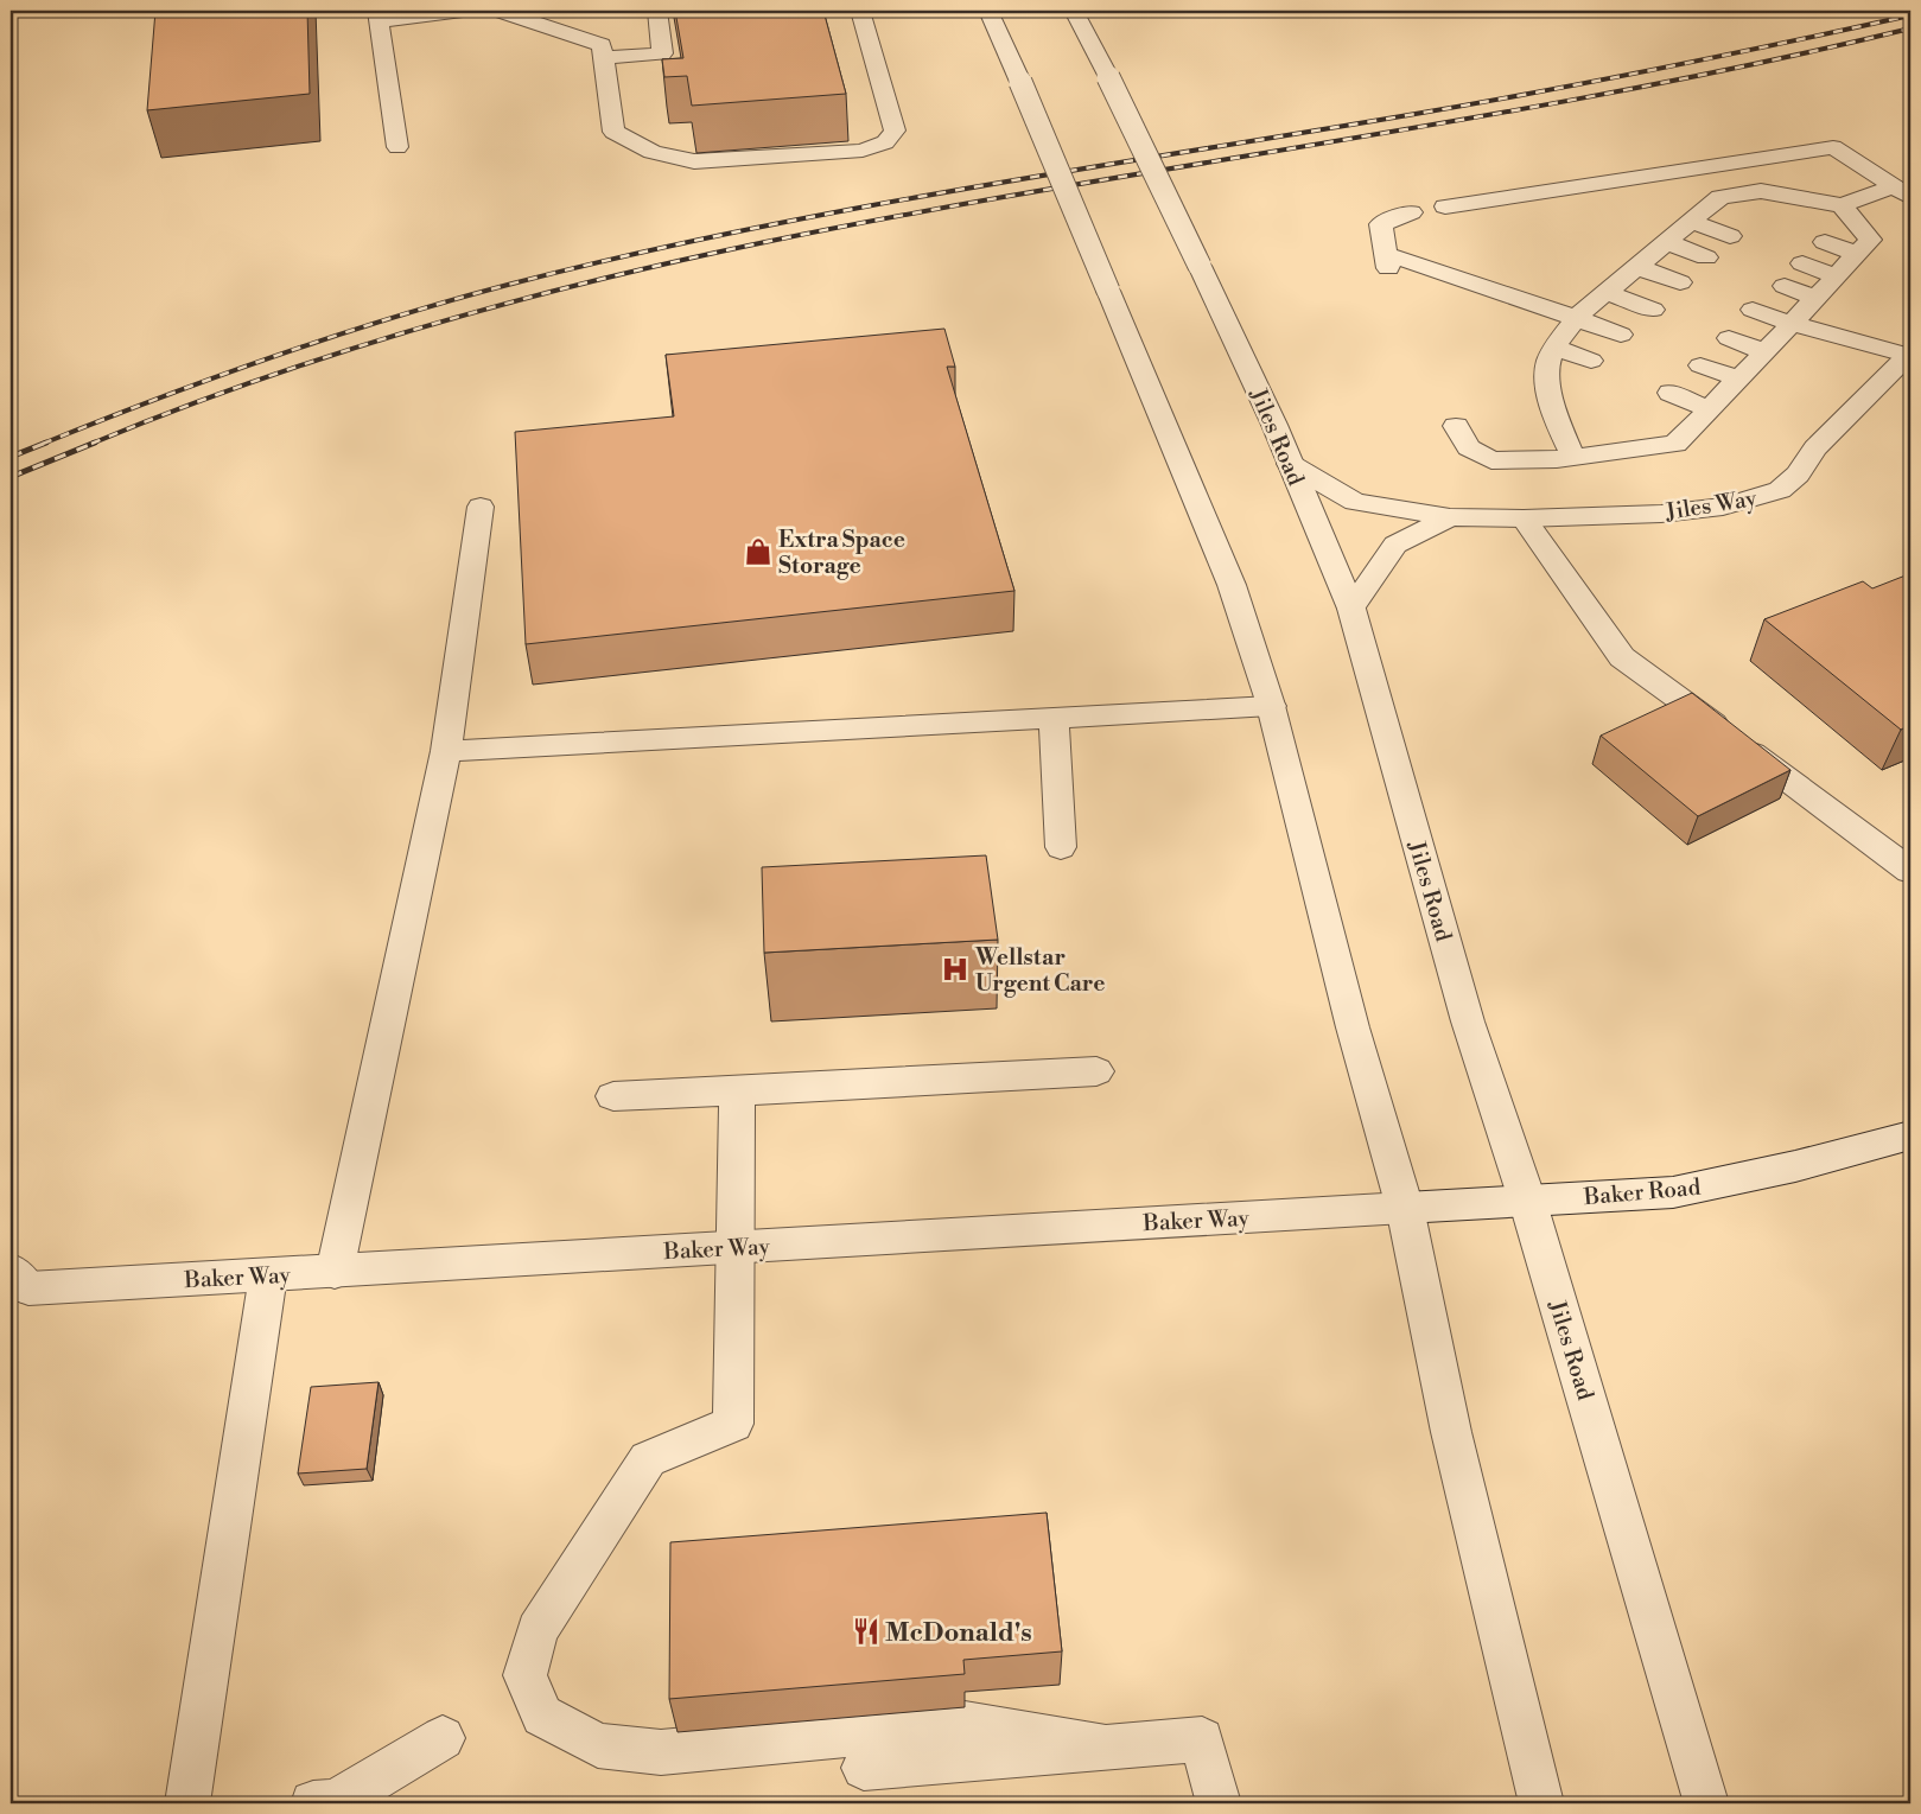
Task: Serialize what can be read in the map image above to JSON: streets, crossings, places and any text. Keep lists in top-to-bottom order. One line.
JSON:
{"streets":{"street":["Jiles Road","Jiles Way","Baker Road","Baker Way"]},"crossings":[["Jiles Road","Jiles Way"],["Jiles Road","Baker Road"],["Baker Road","Baker Way"]],"places":{"shop":["Extra Space Storage"],"hospital":["Wellstar Urgent Care"],"restaurant":["McDonald's"]}}
